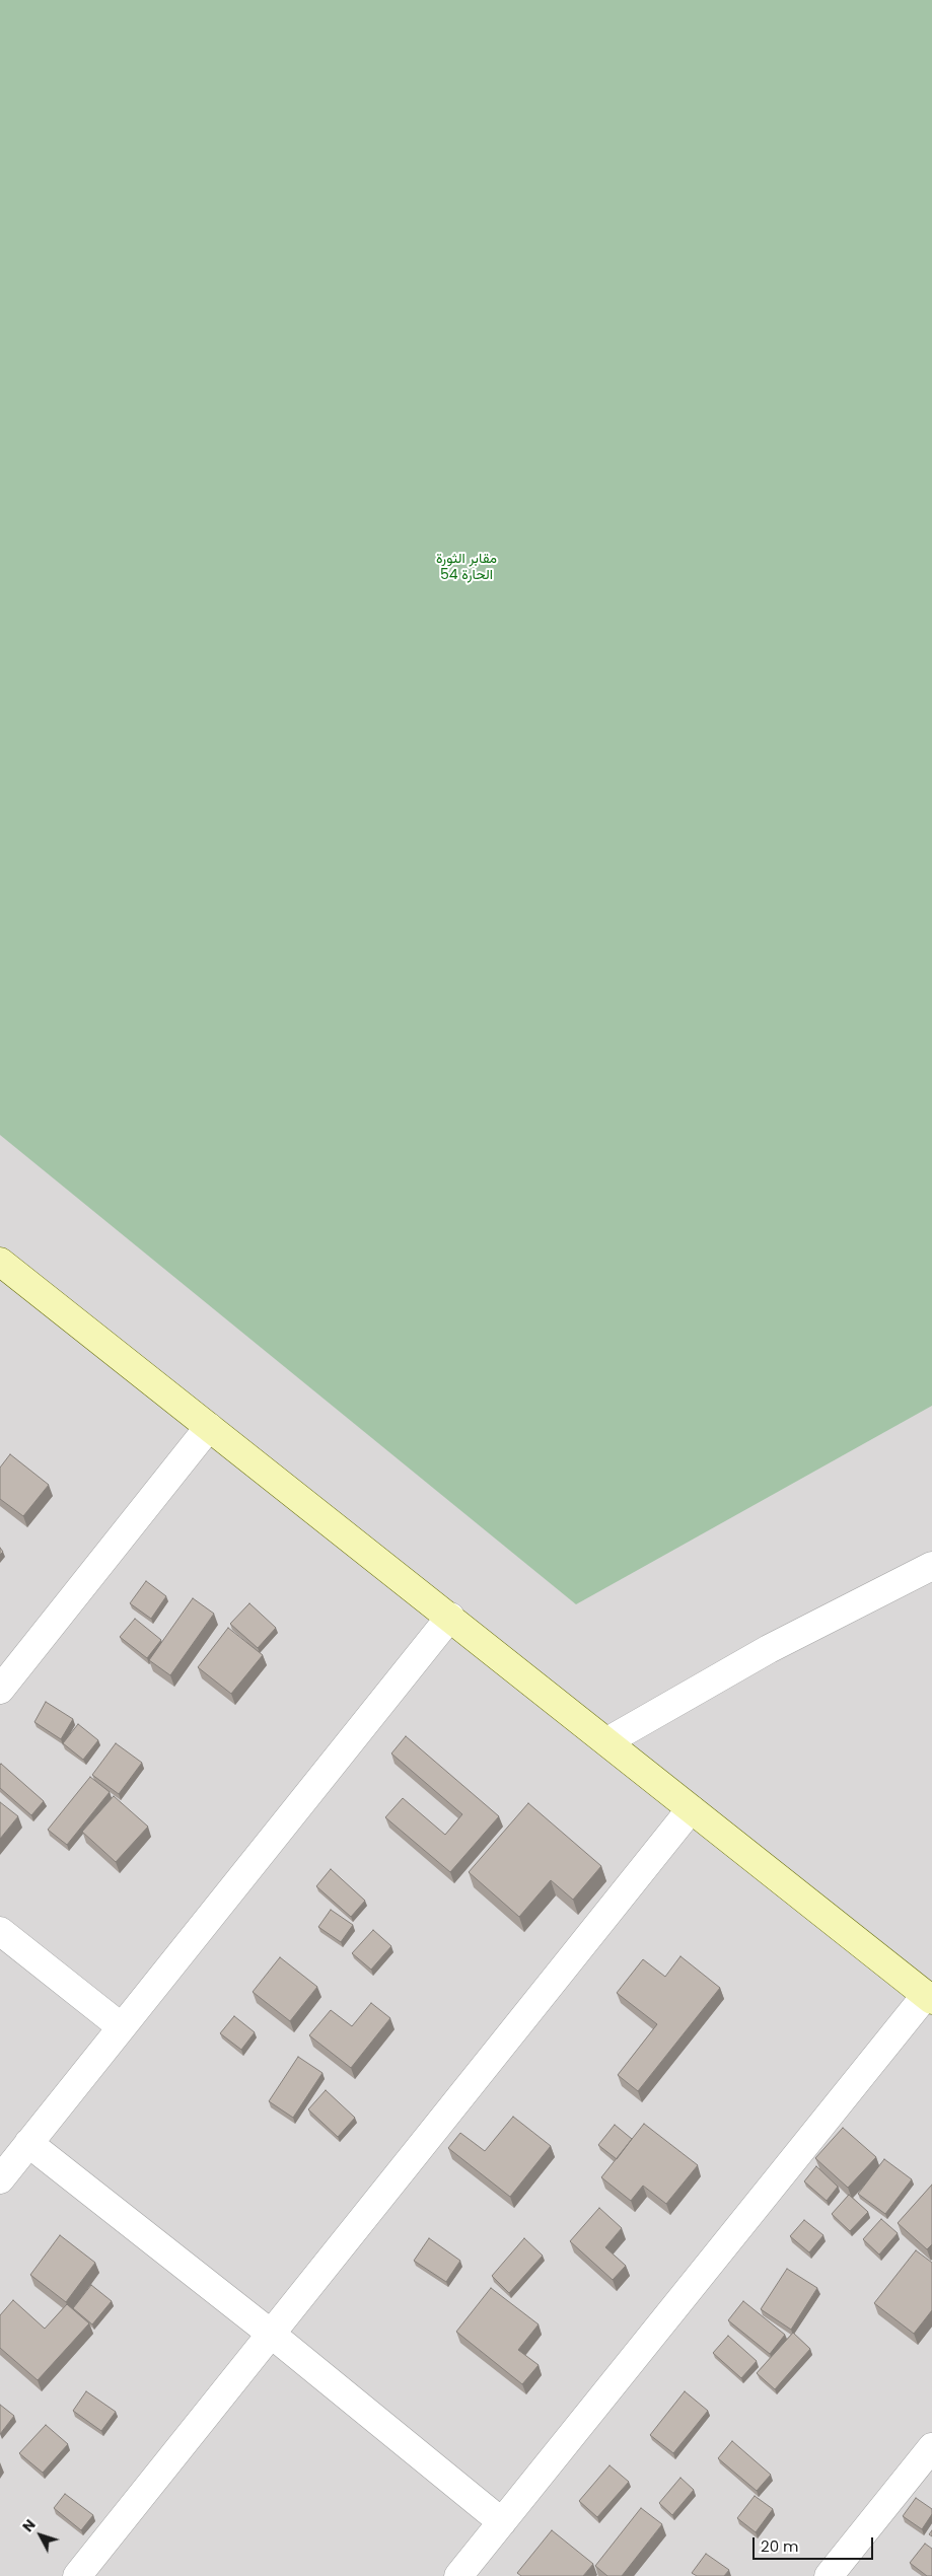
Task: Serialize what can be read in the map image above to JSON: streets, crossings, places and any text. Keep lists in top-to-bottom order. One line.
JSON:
{"parks":["مقابر الثورة الحارة 54"],"scale_bar":"20 m","north":"top left"}
